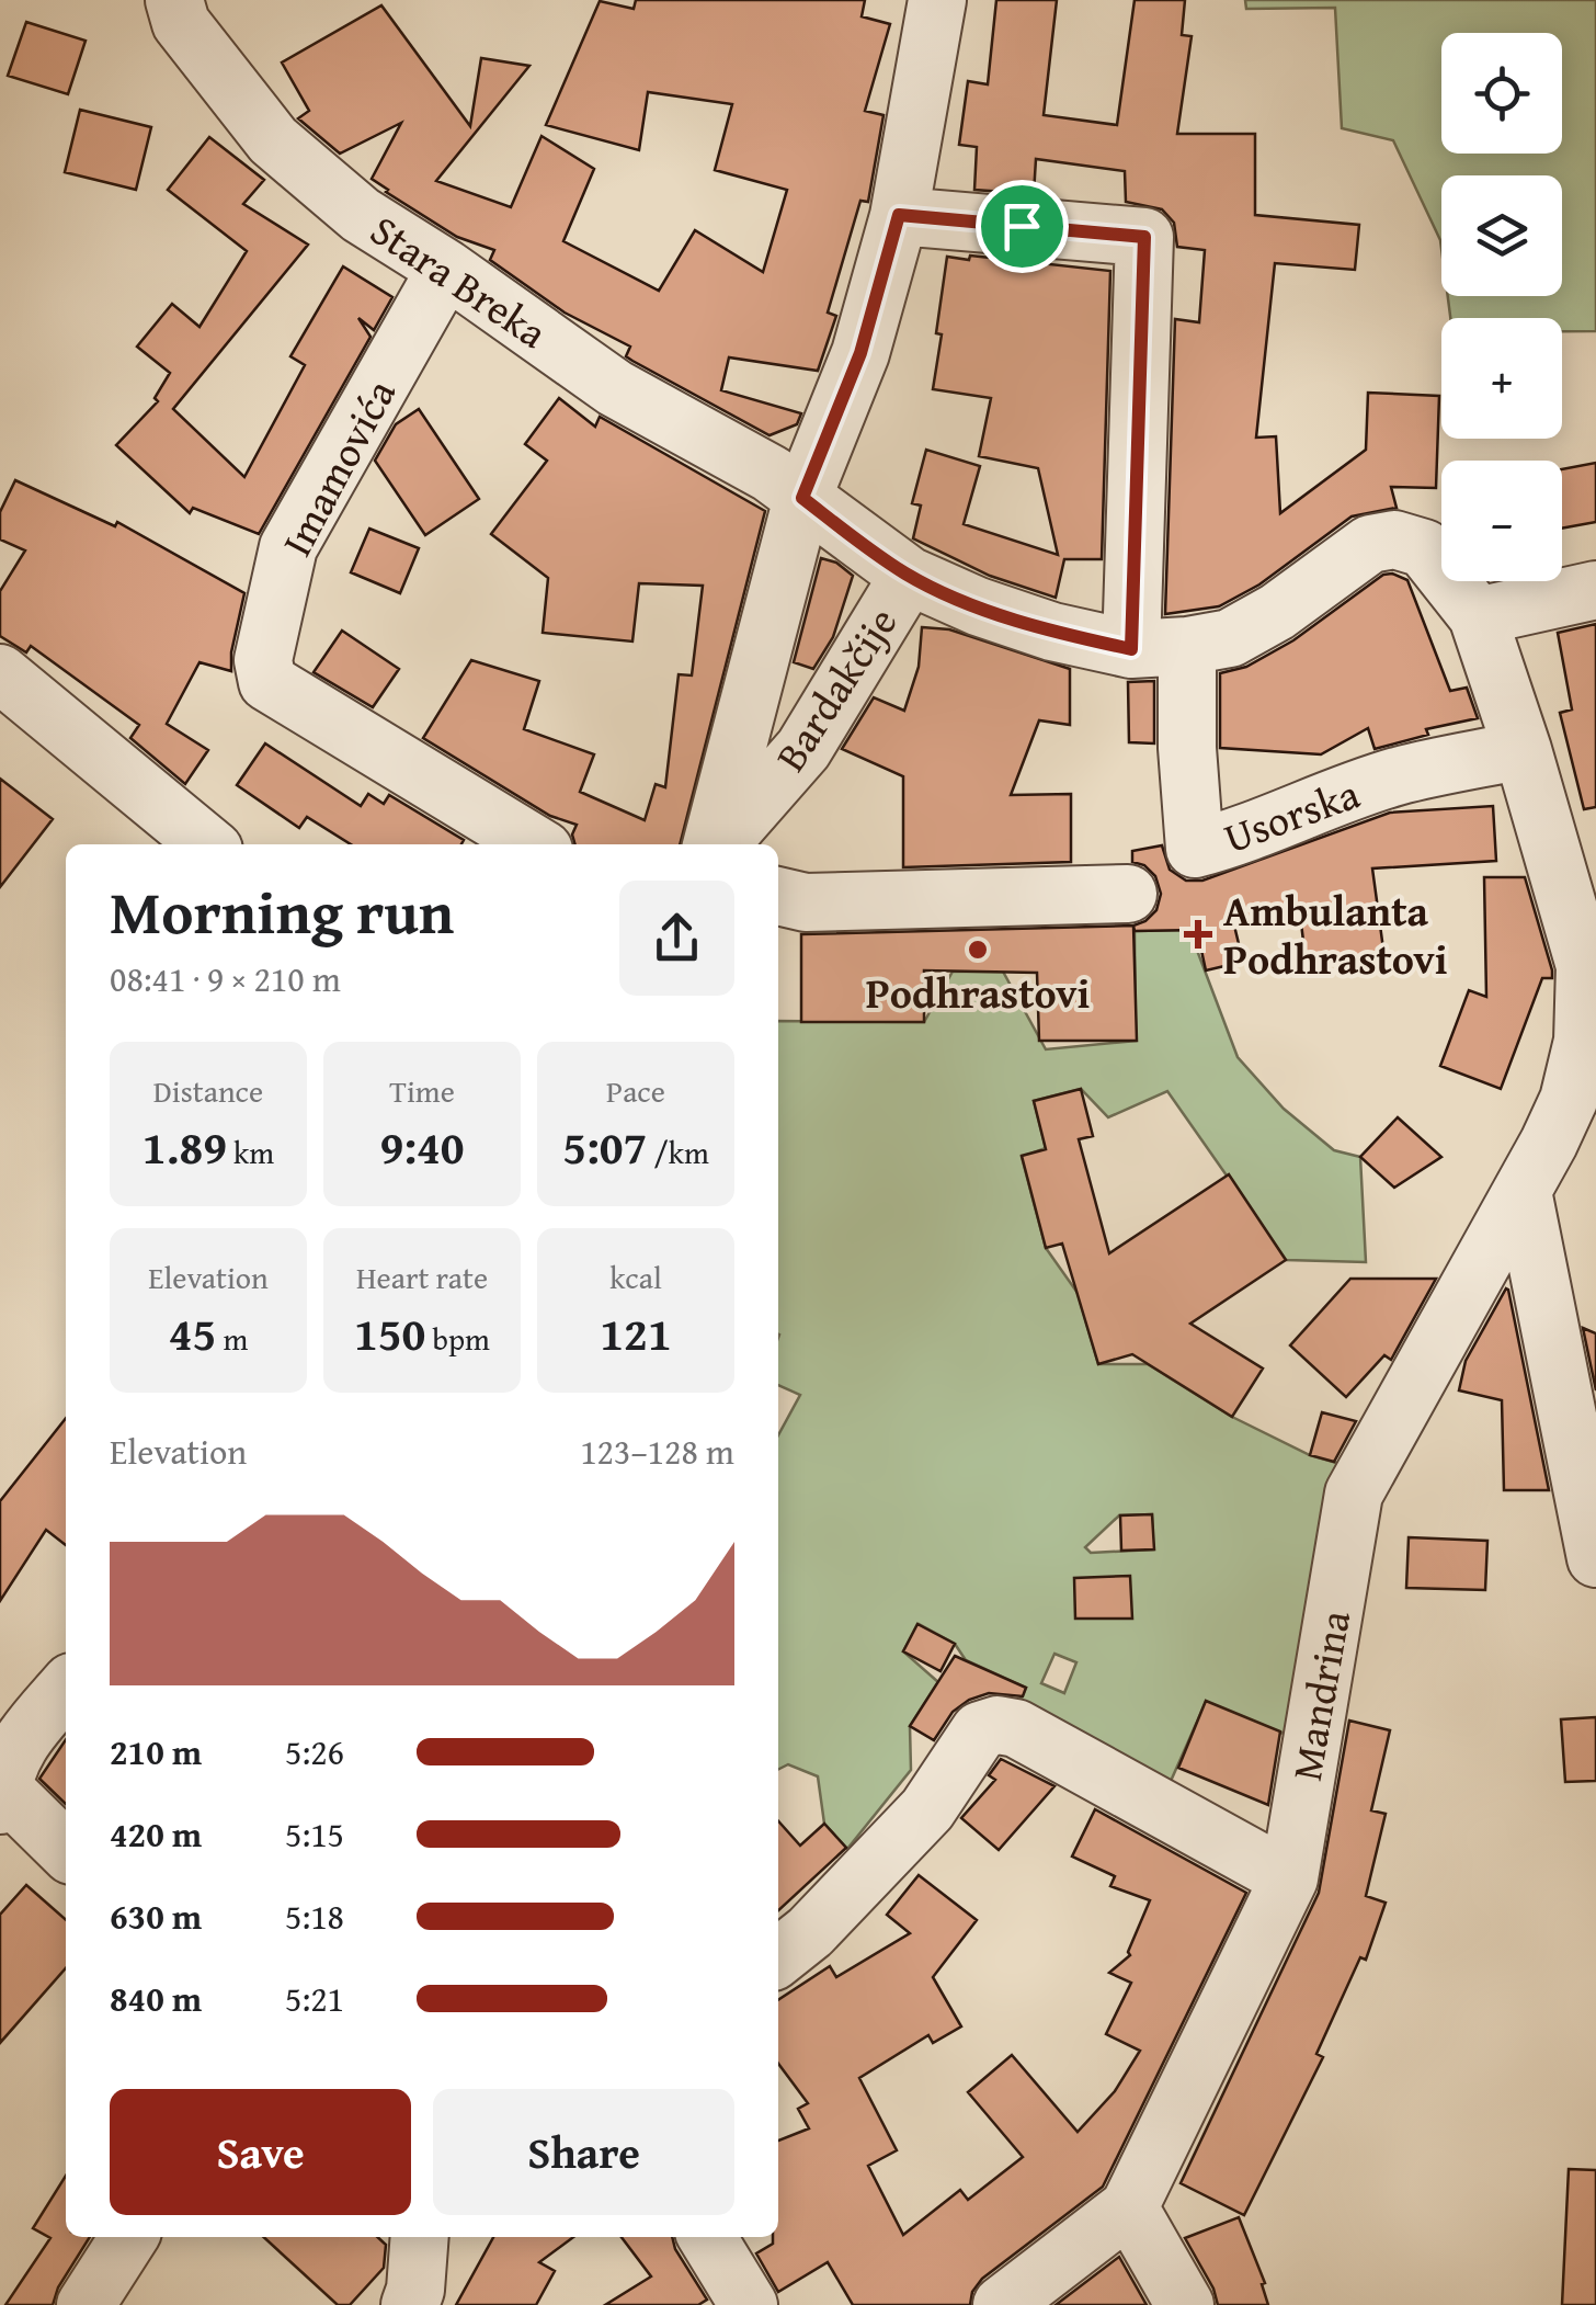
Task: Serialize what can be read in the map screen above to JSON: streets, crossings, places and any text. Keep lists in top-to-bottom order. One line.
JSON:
{"streets":{"street":["Stara Breka","Imamovića","Bardakčije","Usorska","Mandrina"]},"crossings":[["Stara Breka","Imamovića"],["Stara Breka","Bardakčije"],["Usorska","Mandrina"]],"places":{"health":["Ambulanta Podhrastovi"],"other":["Podhrastovi"]},"page":{"map_buttons":["+","−"],"heading":["Morning run","08:41 · 9 × 210 m"],"stats":[["Distance","1.89 km"],["Time","9:40"],["Pace","5:07 /km"],["Elevation","45 m"],["Heart rate","150 bpm"],["kcal","121"]],"chart":["Elevation","123–128 m"],"list":[{"name":"210 m","note":"5:26"},{"name":"420 m","note":"5:15"},{"name":"630 m","note":"5:18"},{"name":"840 m","note":"5:21"}],"buttons":["Save","Share"]}}
